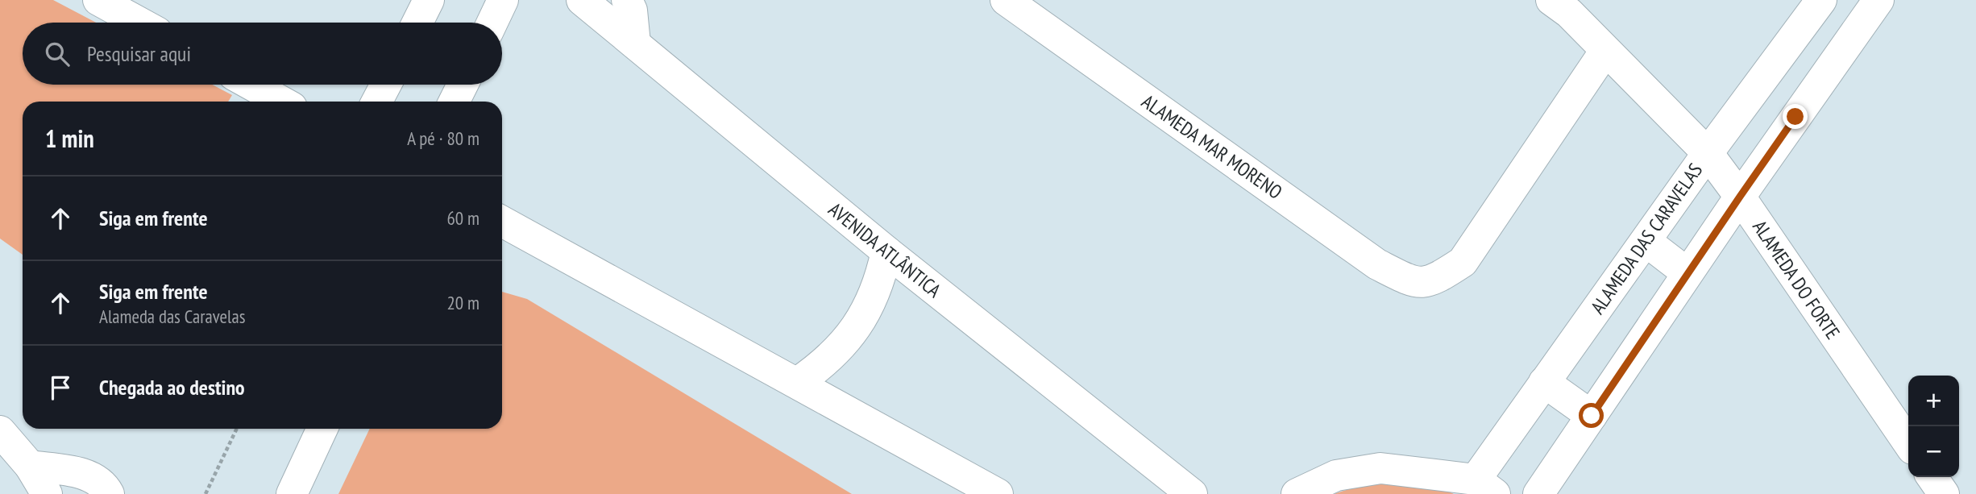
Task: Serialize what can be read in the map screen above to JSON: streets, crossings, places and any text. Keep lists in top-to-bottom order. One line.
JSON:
{"streets":{"street":["ALAMEDA MAR MORENO","ALAMEDA DAS CARAVELAS","AVENIDA ATLÂNTICA","ALAMEDA DO FORTE"]},"crossings":[["ALAMEDA MAR MORENO","ALAMEDA DO FORTE"],["ALAMEDA DAS CARAVELAS","ALAMEDA DO FORTE"]],"page":{"search":"Pesquisar aqui","heading":["1 min","A pé · 80 m"],"list":[["Siga em frente","60 m"],["Siga em frente","Alameda das Caravelas","20 m"],"Chegada ao destino"],"map_buttons":["+","−"]}}
